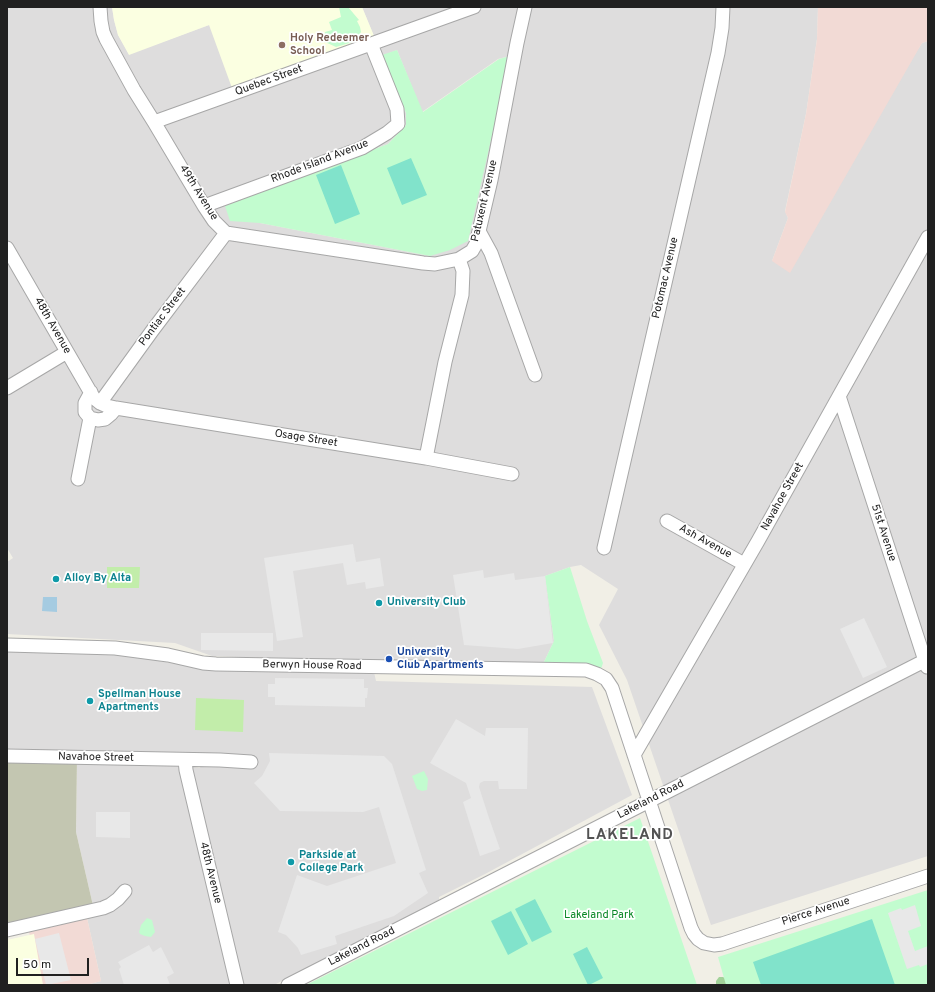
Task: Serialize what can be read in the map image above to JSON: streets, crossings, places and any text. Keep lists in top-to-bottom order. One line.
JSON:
{"streets":{"street":["Quebec Street","Rhode Island Avenue","49th Avenue","Patuxent Avenue","Potomac Avenue","Pontiac Street","48th Avenue","Osage Street","Navahoe Street","51st Avenue","Ash Avenue","Berwyn House Road","Lakeland Road","Pierce Avenue"]},"crossings":[["Quebec Street","Rhode Island Avenue"],["Quebec Street","49th Avenue"],["Rhode Island Avenue","49th Avenue"],["49th Avenue","Pontiac Street"],["Pontiac Street","48th Avenue"],["Pontiac Street","Osage Street"],["48th Avenue","Osage Street"],["48th Avenue","Navahoe Street"],["Navahoe Street","51st Avenue"],["Navahoe Street","Ash Avenue"],["Navahoe Street","Berwyn House Road"],["51st Avenue","Lakeland Road"],["Lakeland Road","Pierce Avenue"]],"districts":["LAKELAND"],"parks":["Lakeland Park"],"places":["Holy Redeemer School","Alloy By Alta","University Club","University Club Apartments","Spellman House Apartments","Parkside at College Park"],"scale_bar":"50 m"}
